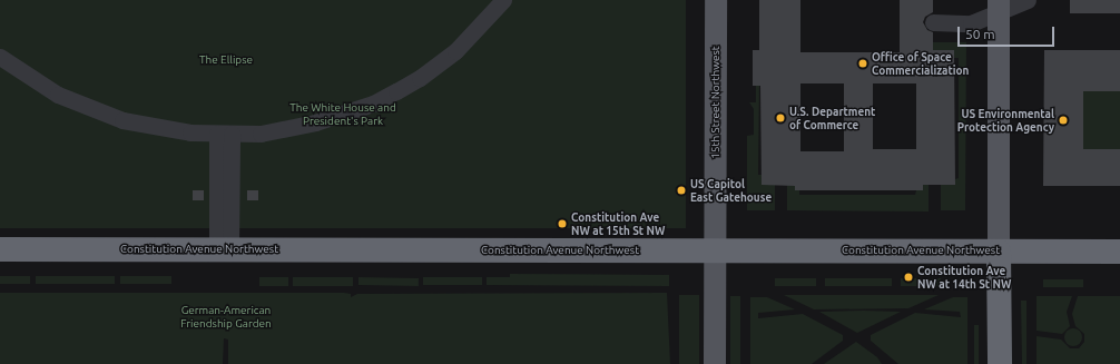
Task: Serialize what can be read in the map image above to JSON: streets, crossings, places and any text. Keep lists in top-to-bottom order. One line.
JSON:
{"streets":{"highway":["Constitution Avenue Northwest"],"main road":["15th Street Northwest"]},"crossings":[["15th Street Northwest","Constitution Avenue Northwest"]],"parks":["The Ellipse","The White House and President's Park","German-American Friendship Garden"],"places":["Office of Space Commercialization","U.S. Department of Commerce","US Environmental Protection Agency","US Capitol East Gatehouse","Constitution Ave NW at 15th St NW","Constitution Ave NW at 14th St NW"],"scale_bar":"50 m"}
